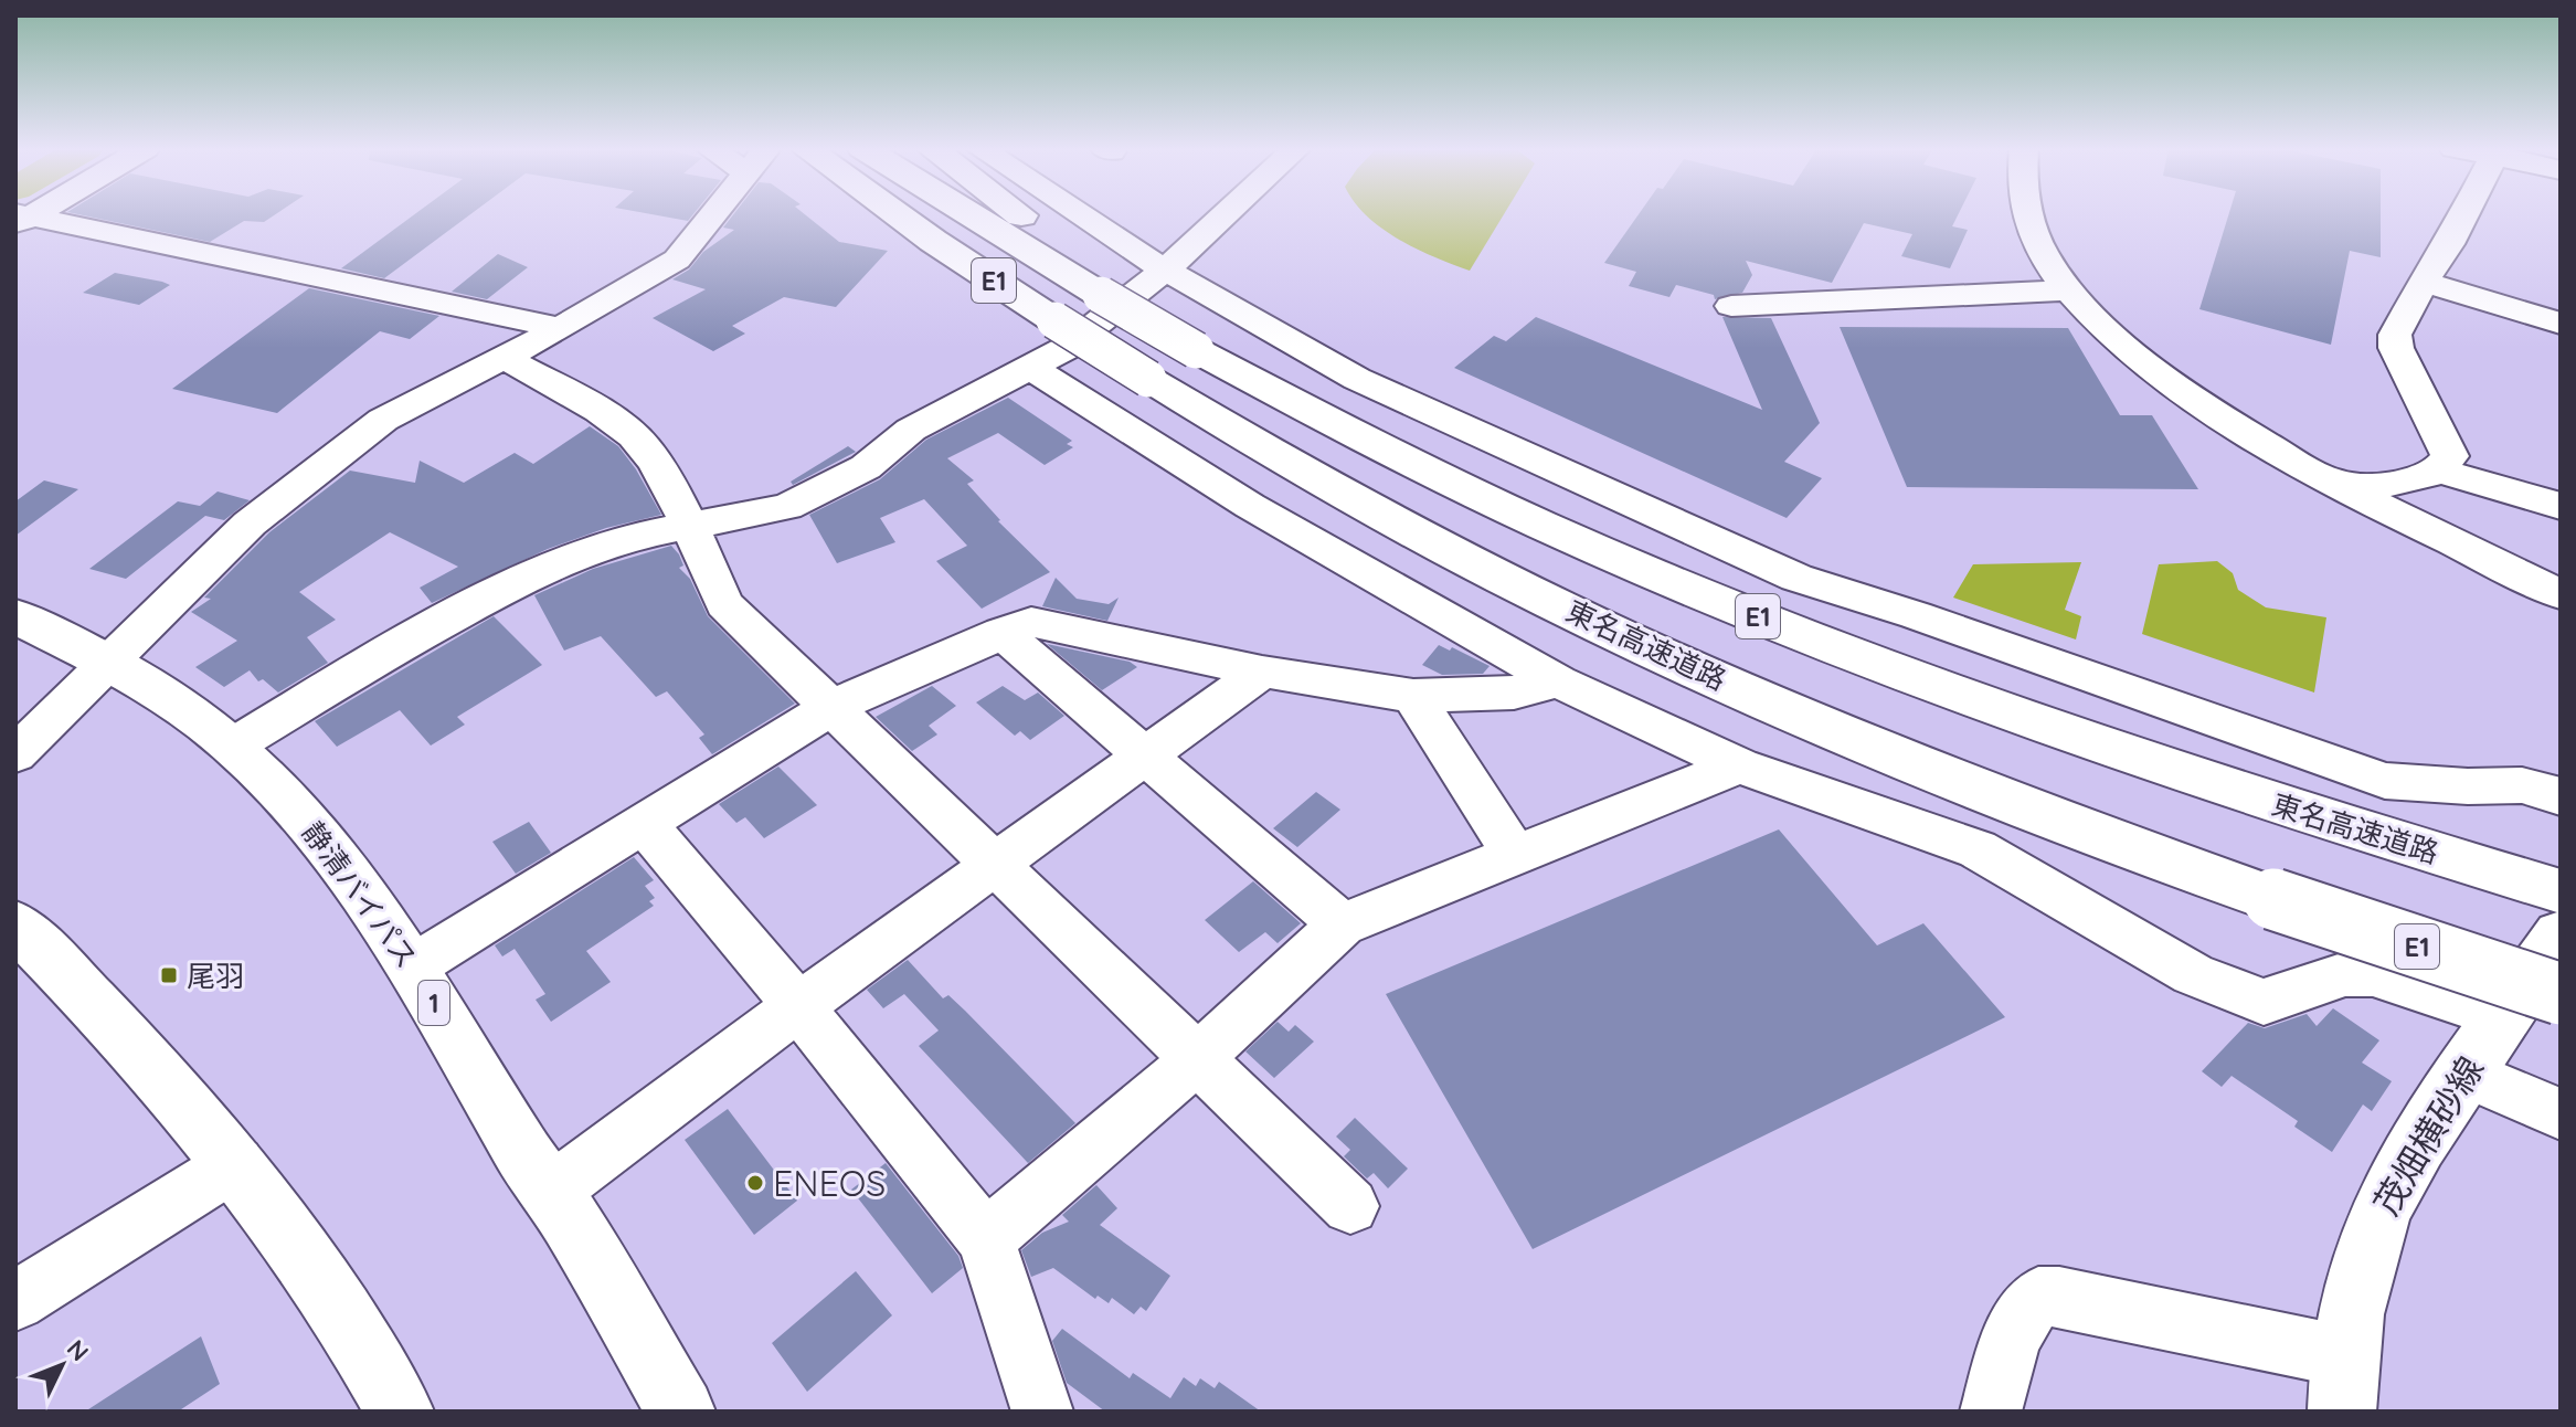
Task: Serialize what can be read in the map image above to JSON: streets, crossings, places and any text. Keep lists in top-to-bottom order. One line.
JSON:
{"streets":{"main road":["E1","東名高速道路","静清バイパス","1","茂畑横砂線"]},"places":{"transit":["尾羽"],"other":["ENEOS"]},"north":"top right"}
